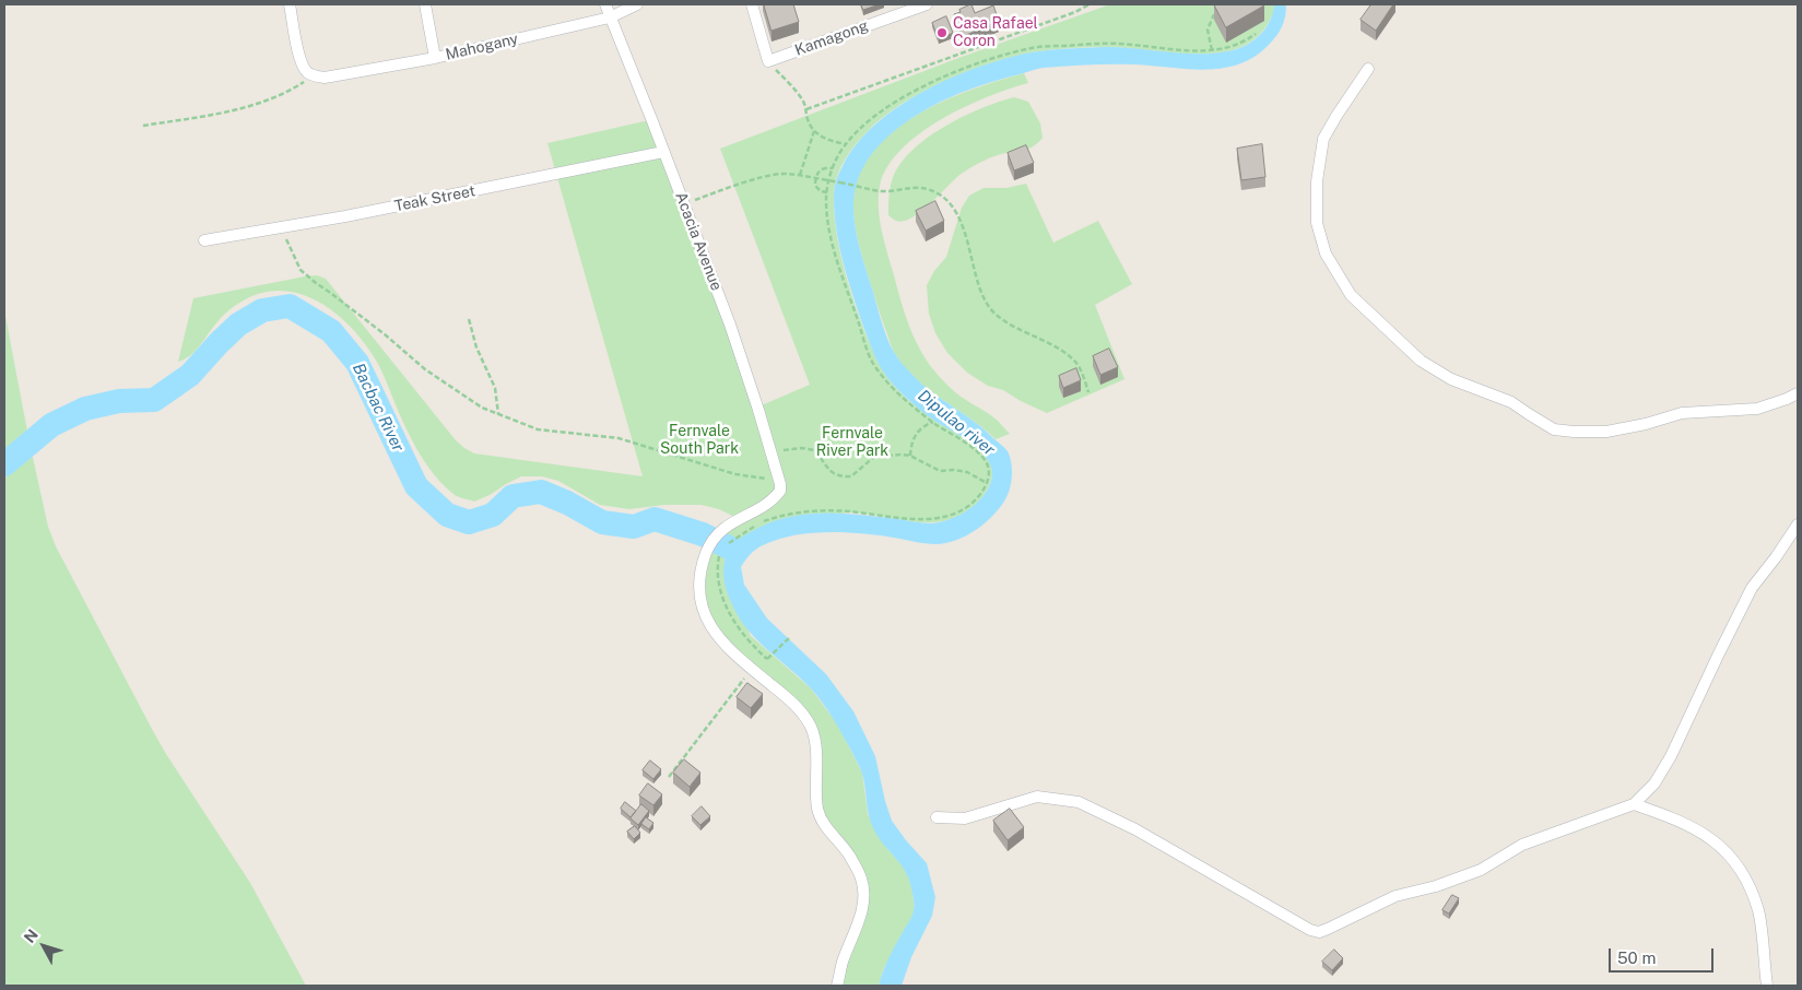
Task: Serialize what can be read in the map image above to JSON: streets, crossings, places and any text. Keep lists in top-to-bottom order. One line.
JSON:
{"streets":{"street":["Kamagong","Mahogany","Teak Street","Acacia Avenue"]},"crossings":[["Mahogany","Acacia Avenue"],["Teak Street","Acacia Avenue"]],"water":["Bacbac River","Dipulao river"],"parks":["Fernvale South Park","Fernvale River Park"],"places":["Casa Rafael Coron"],"scale_bar":"50 m","north":"top left"}
